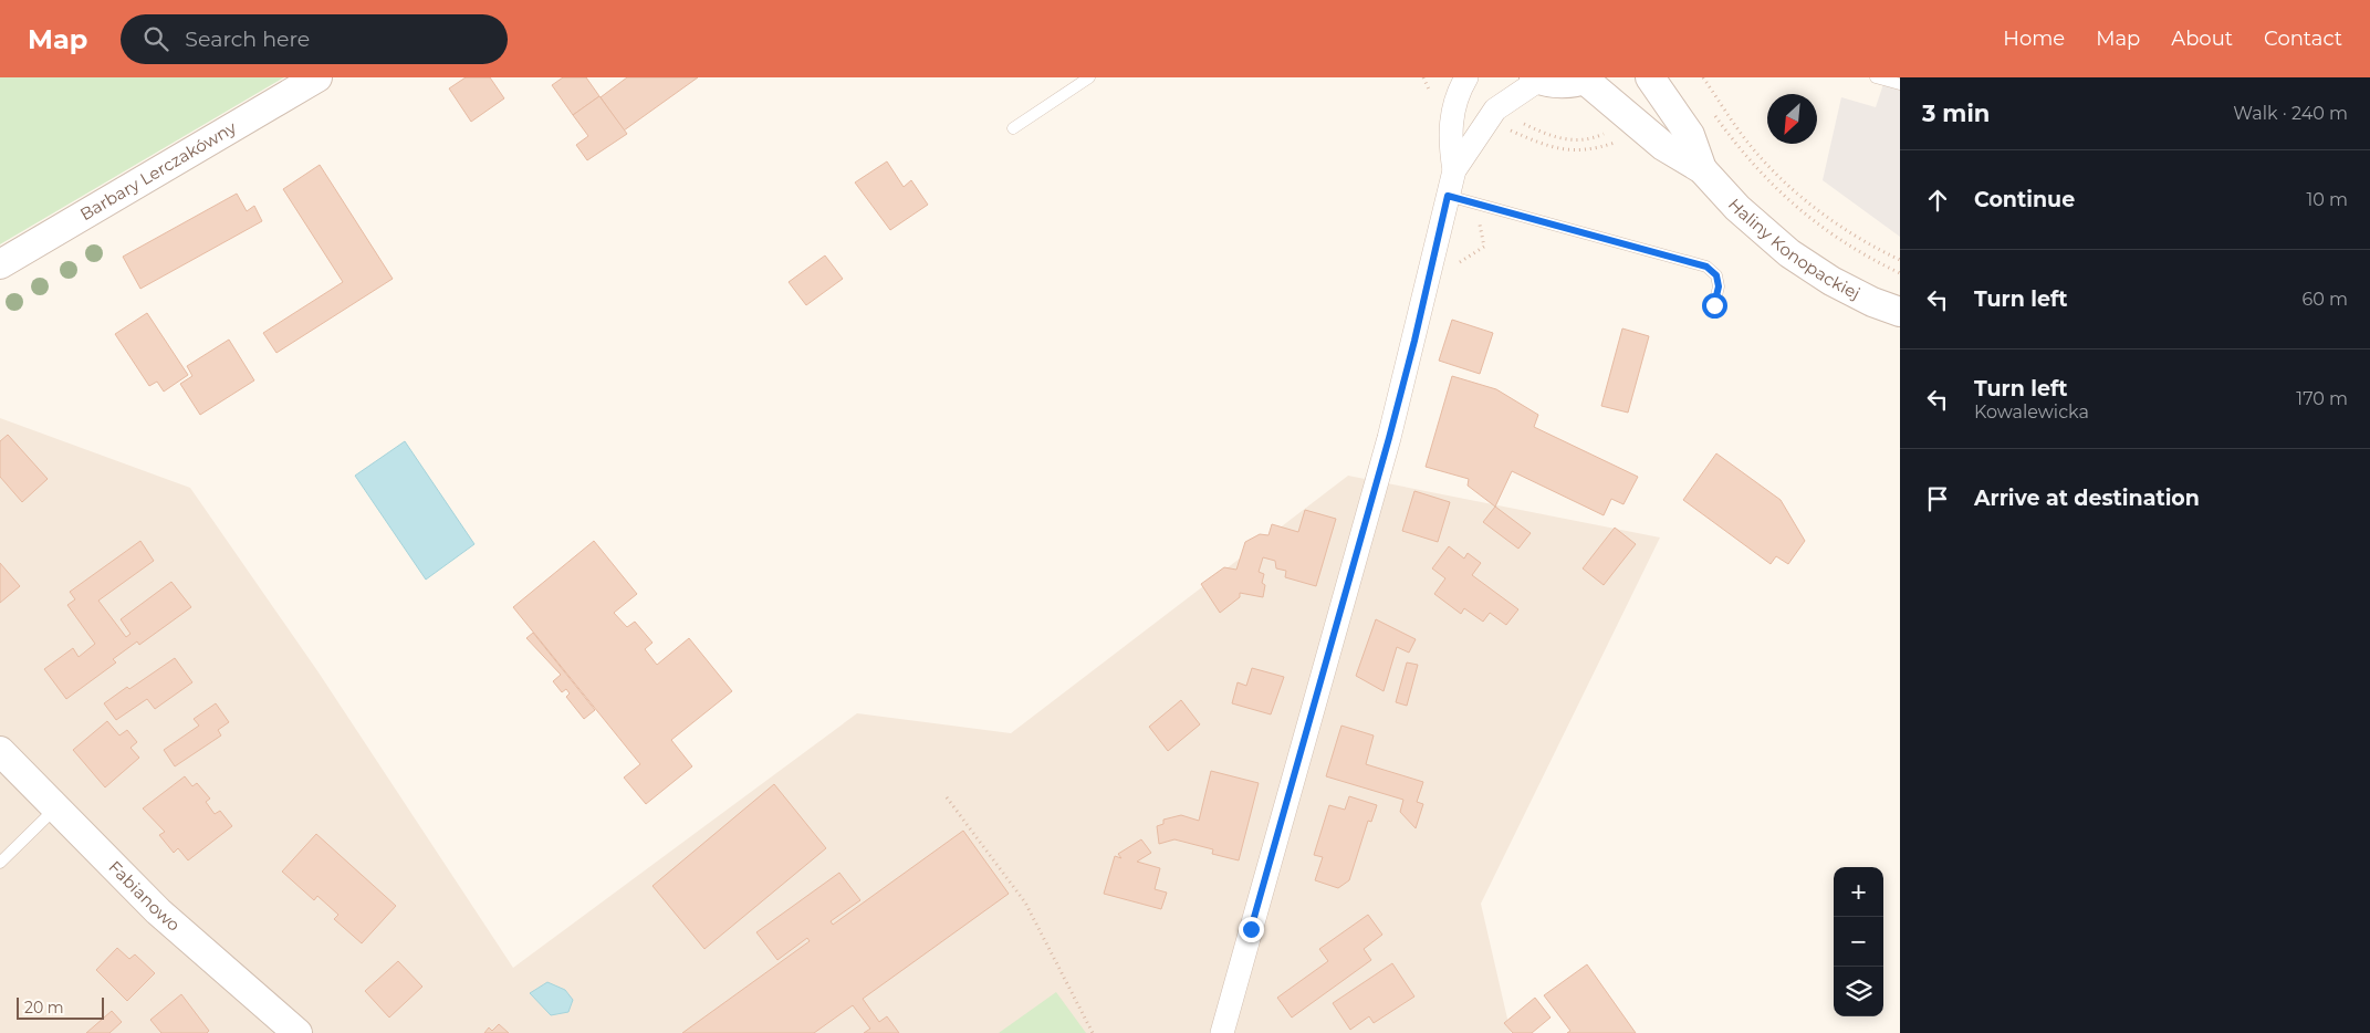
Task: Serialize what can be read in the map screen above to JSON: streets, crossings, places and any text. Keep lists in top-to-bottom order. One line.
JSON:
{"streets":{"street":["Barbary Lerczakówny","Haliny Konopackiej","Fabianowo"]},"scale_bar":"20 m","north":"bottom left","page":{"header":"Map","search":"Search here","nav":["Home","Map","About","Contact"],"heading":["3 min","Walk · 240 m"],"list":[["Continue","10 m"],["Turn left","60 m"],["Turn left","Kowalewicka","170 m"],"Arrive at destination"],"map_buttons":["+","−"],"scale":"20 m"}}
